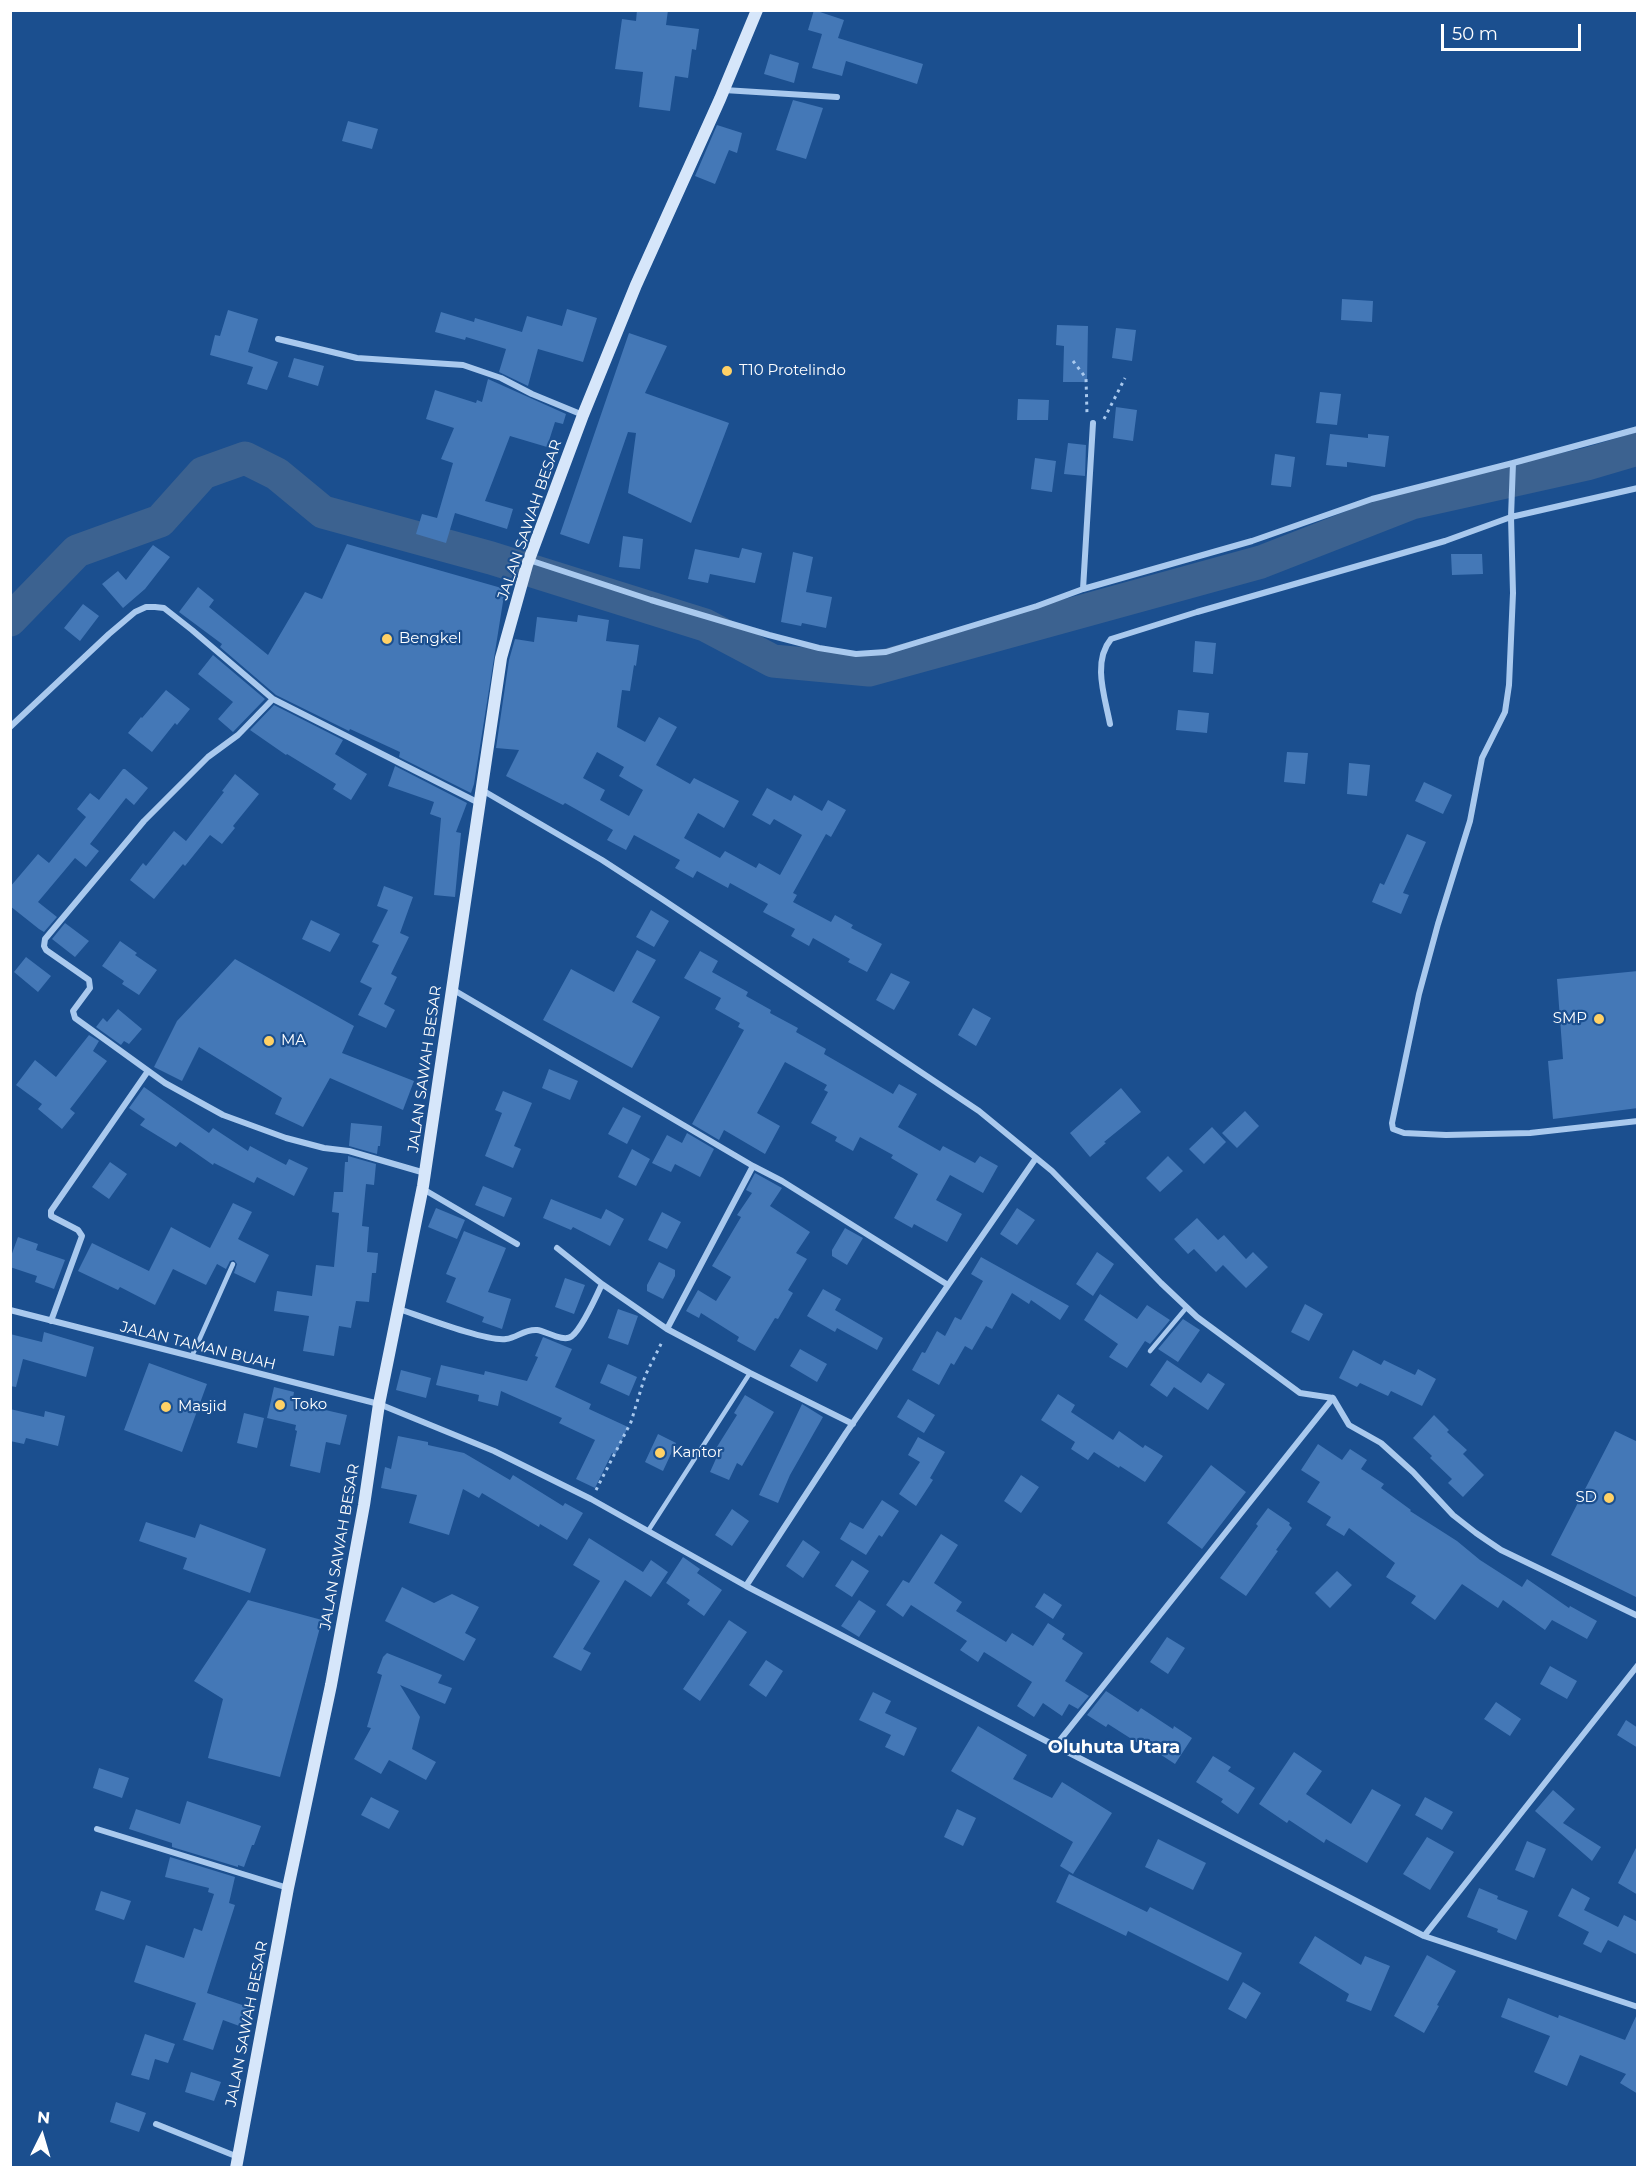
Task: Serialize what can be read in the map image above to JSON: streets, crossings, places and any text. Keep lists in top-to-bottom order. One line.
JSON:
{"streets":{"main road":["JALAN SAWAH BESAR"],"street":["JALAN TAMAN BUAH"]},"crossings":[["JALAN SAWAH BESAR","JALAN TAMAN BUAH"]],"districts":["Oluhuta Utara"],"places":["T10 Protelindo","Bengkel","SMP","MA","Toko","Masjid","Kantor","SD"],"scale_bar":"50 m","north":"top"}
